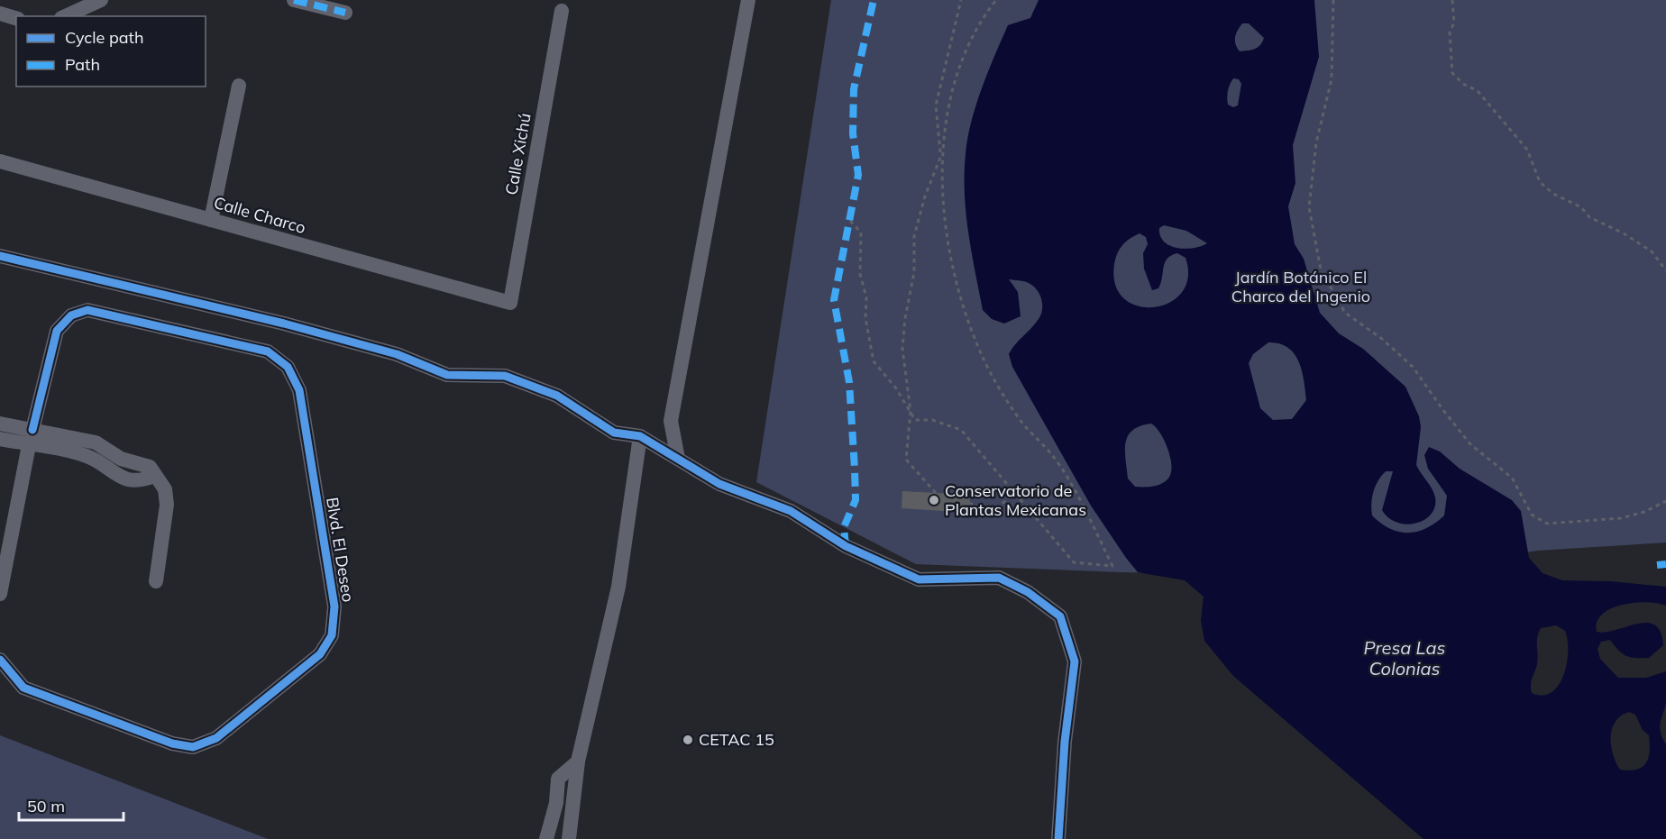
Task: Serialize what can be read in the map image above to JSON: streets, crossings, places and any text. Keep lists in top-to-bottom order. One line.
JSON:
{"streets":{"street":["Calle Xichú","Calle Charco","Blvd. El Deseo"]},"crossings":[["Calle Xichú","Calle Charco"]],"water":["Presa Las Colonias"],"parks":["Jardín Botánico El Charco del Ingenio"],"places":["Conservatorio de Plantas Mexicanas","CETAC 15"],"legend":["Cycle path","Path"],"scale_bar":"50 m"}
